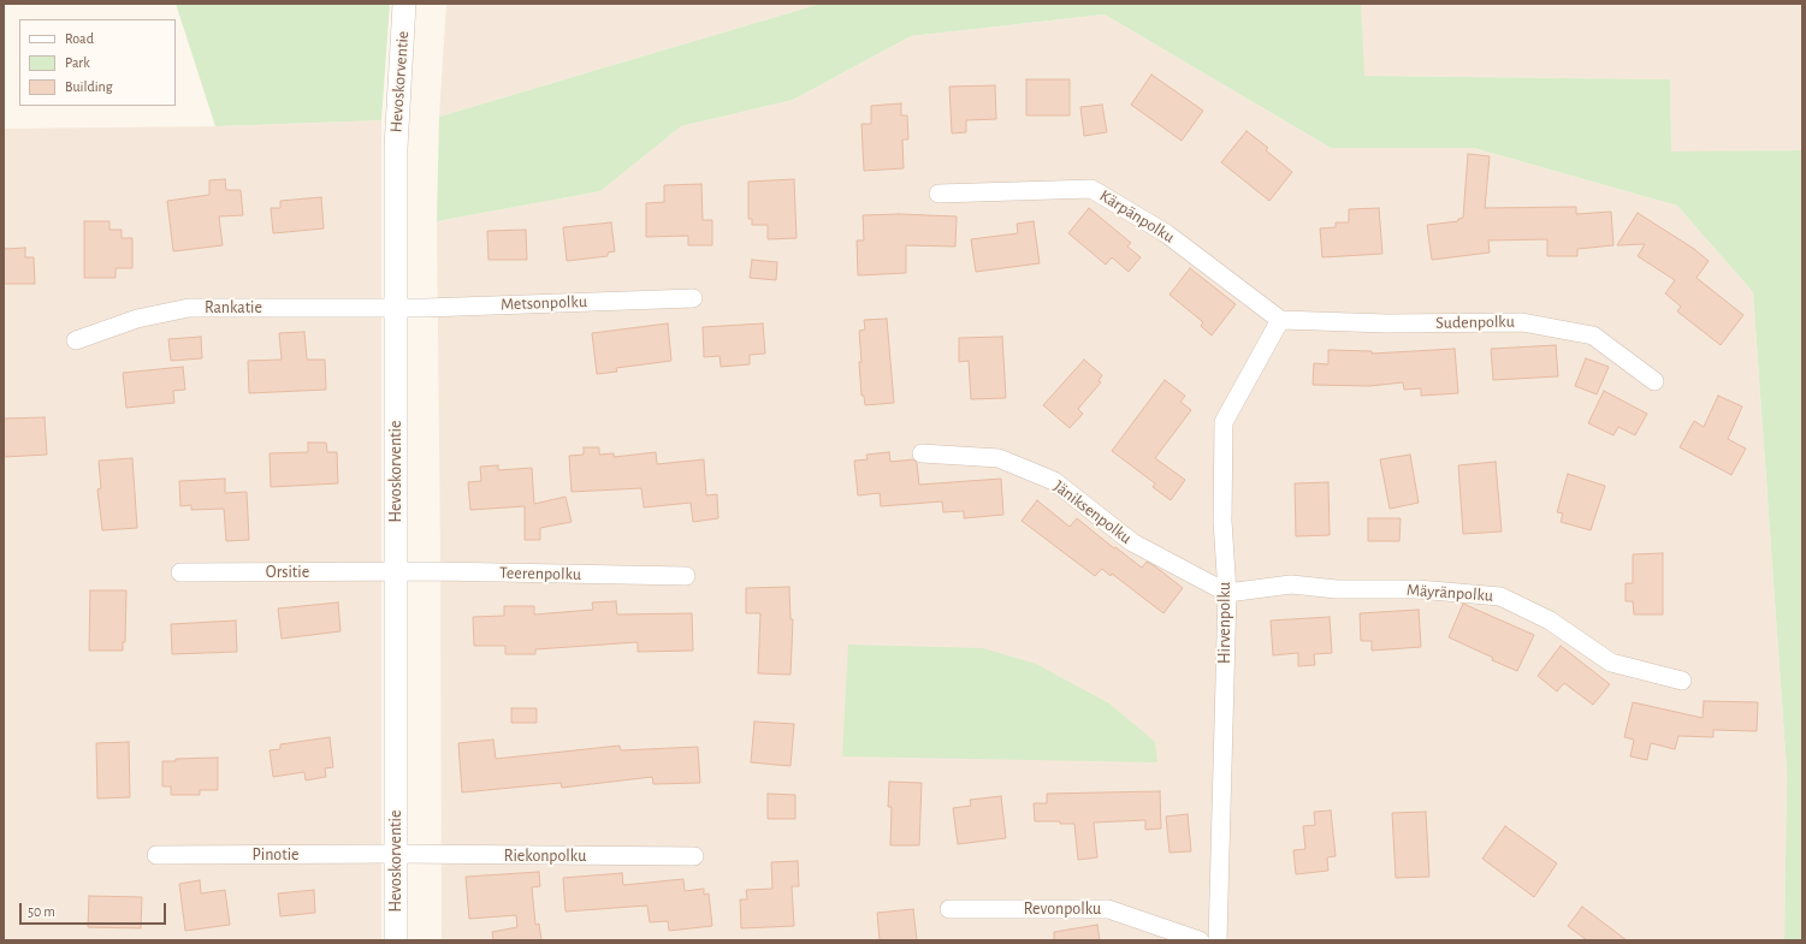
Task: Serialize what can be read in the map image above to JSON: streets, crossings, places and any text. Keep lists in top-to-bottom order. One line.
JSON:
{"streets":{"street":["Hevoskorventie","Kärpänpolku","Metsonpolku","Rankatie","Sudenpolku","Jäniksenpolku","Orsitie","Teerenpolku","Mäyränpolku","Hirvenpolku","Pinotie","Riekonpolku","Revonpolku"]},"crossings":[["Hevoskorventie","Metsonpolku"],["Hevoskorventie","Rankatie"],["Hevoskorventie","Orsitie"],["Hevoskorventie","Teerenpolku"],["Hevoskorventie","Pinotie"],["Hevoskorventie","Riekonpolku"],["Kärpänpolku","Sudenpolku"],["Kärpänpolku","Hirvenpolku"],["Metsonpolku","Rankatie"],["Sudenpolku","Hirvenpolku"],["Jäniksenpolku","Mäyränpolku"],["Jäniksenpolku","Hirvenpolku"],["Orsitie","Teerenpolku"],["Mäyränpolku","Hirvenpolku"],["Pinotie","Riekonpolku"]],"legend":["Road","Park","Building"],"scale_bar":"50 m"}
